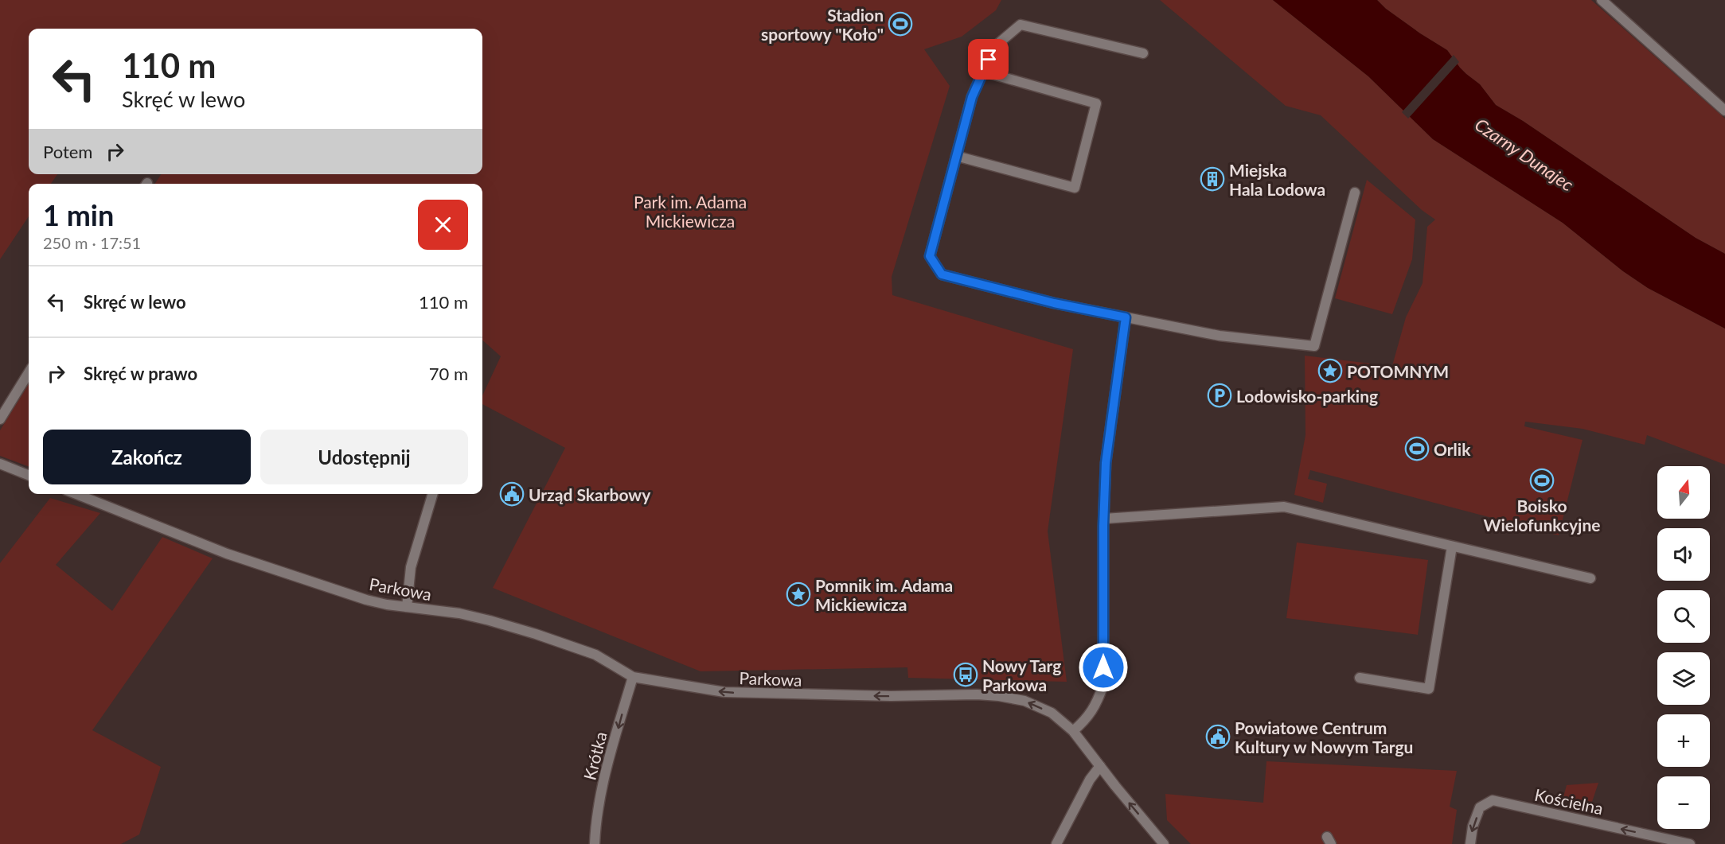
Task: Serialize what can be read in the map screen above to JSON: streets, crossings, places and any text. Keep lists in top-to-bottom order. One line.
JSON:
{"streets":{"street":["Parkowa","Krótka","Kościelna"]},"crossings":[["Parkowa","Krótka"]],"one_way":["Parkowa","Krótka","Kościelna"],"water":["Czarny Dunajec"],"parks":["Park im. Adama Mickiewicza"],"places":{"sports":["Stadion sportowy \"Koło\"","Orlik","Boisko Wielofunkcyjne"],"building":["Miejska Hala Lodowa"],"place":["POTOMNYM","Pomnik im. Adama Mickiewicza"],"parking":["Lodowisko-parking"],"public building":["Urząd Skarbowy","Powiatowe Centrum Kultury w Nowym Targu"],"bus stop":["Nowy Targ Parkowa"]},"north":"top","page":{"turn":["110 m","Skręć w lewo"],"then":"Potem","heading":["1 min","250 m · 17:51"],"list":[{"name":"Skręć w lewo","value":"110 m"},{"name":"Skręć w prawo","value":"70 m"}],"buttons":["Zakończ","Udostępnij"],"map_buttons":["+","−"]}}
